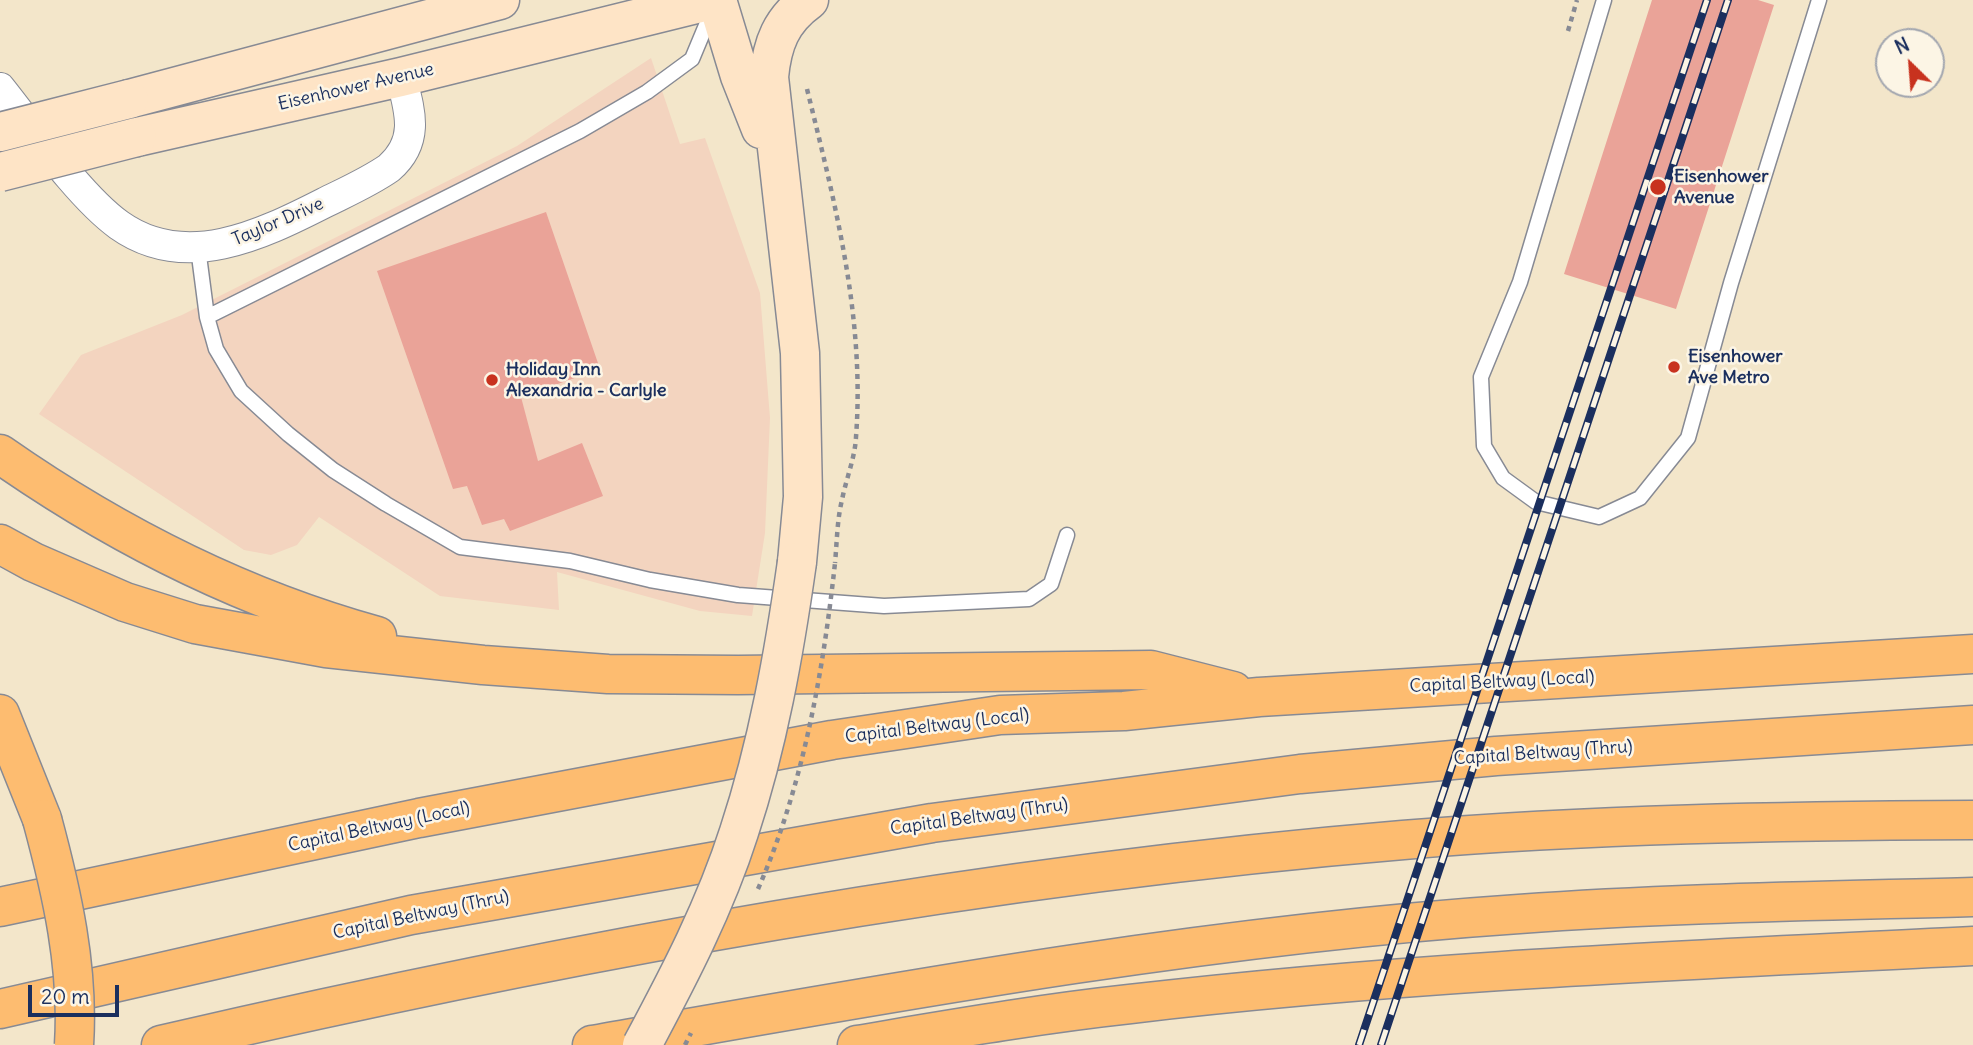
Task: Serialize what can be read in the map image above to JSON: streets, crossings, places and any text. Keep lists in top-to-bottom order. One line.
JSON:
{"streets":{"highway":["Capital Beltway (Local)","Capital Beltway (Thru)"],"main road":["Eisenhower Avenue"],"street":["Taylor Drive"]},"crossings":[["Eisenhower Avenue","Taylor Drive"]],"places":["Eisenhower Avenue","Eisenhower Ave Metro","Holiday Inn Alexandria - Carlyle"],"scale_bar":"20 m","north":"top left"}
